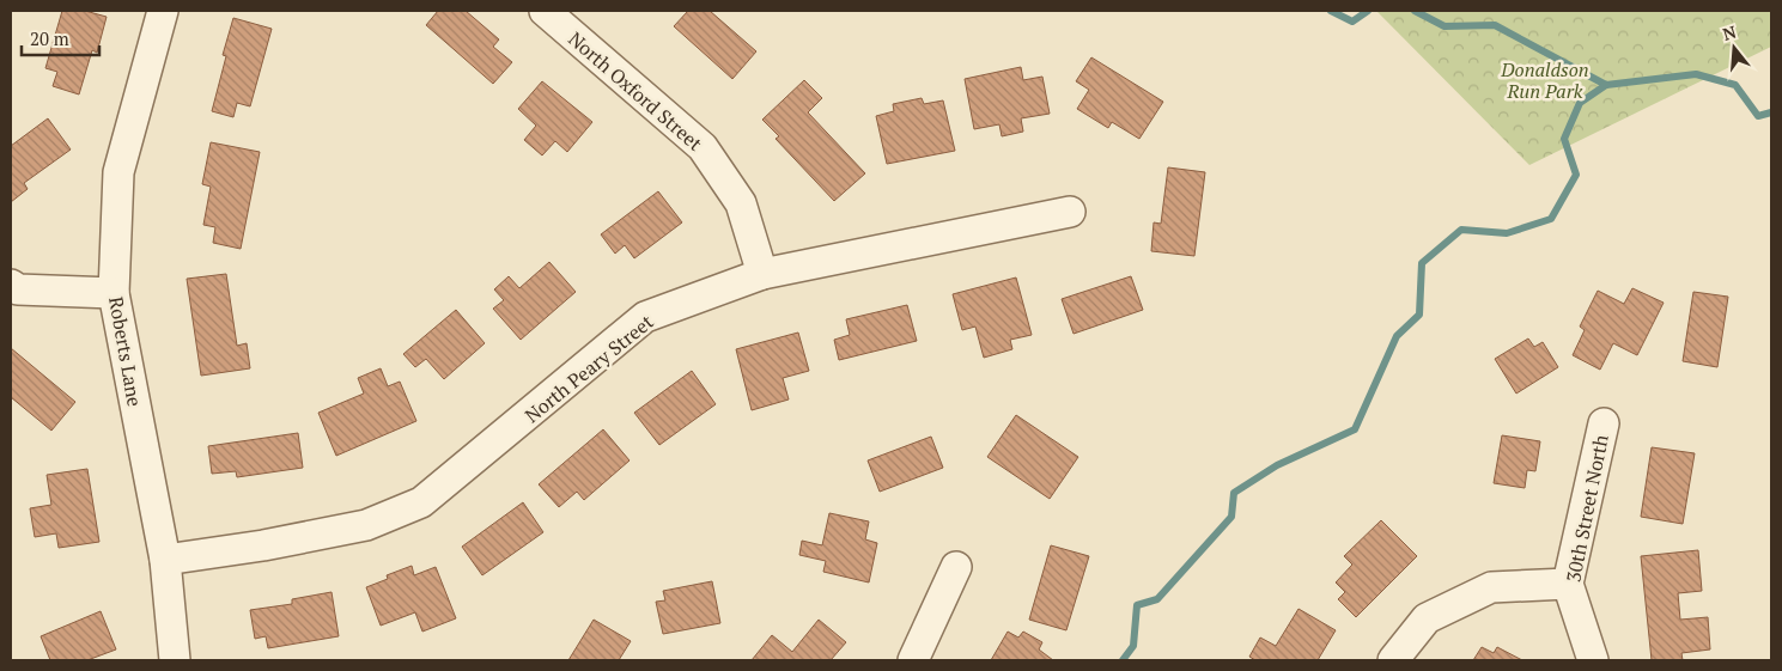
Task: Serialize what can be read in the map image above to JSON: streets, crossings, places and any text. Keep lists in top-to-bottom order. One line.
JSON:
{"streets":{"street":["North Oxford Street","Roberts Lane","North Peary Street","30th Street North"]},"crossings":[["North Oxford Street","North Peary Street"],["Roberts Lane","North Peary Street"]],"parks":["Donaldson Run Park"],"scale_bar":"20 m","north":"top"}
